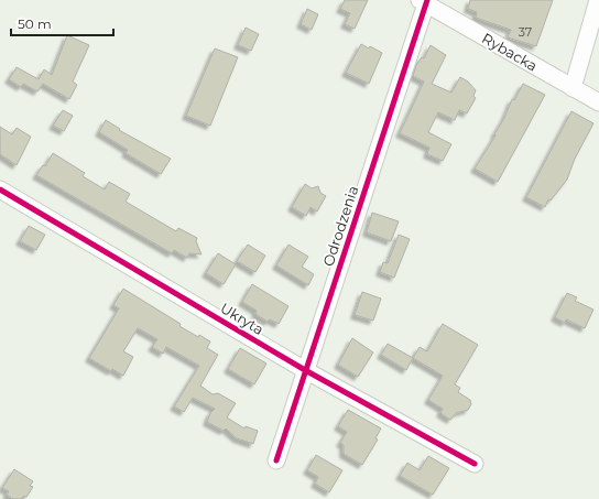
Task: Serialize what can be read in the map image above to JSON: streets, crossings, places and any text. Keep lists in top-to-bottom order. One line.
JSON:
{"streets":{"street":["Rybacka","Odrodzenia","Ukryta"]},"crossings":[["Rybacka","Odrodzenia"],["Odrodzenia","Ukryta"]],"house_numbers":["37"],"scale_bar":"50 m"}
